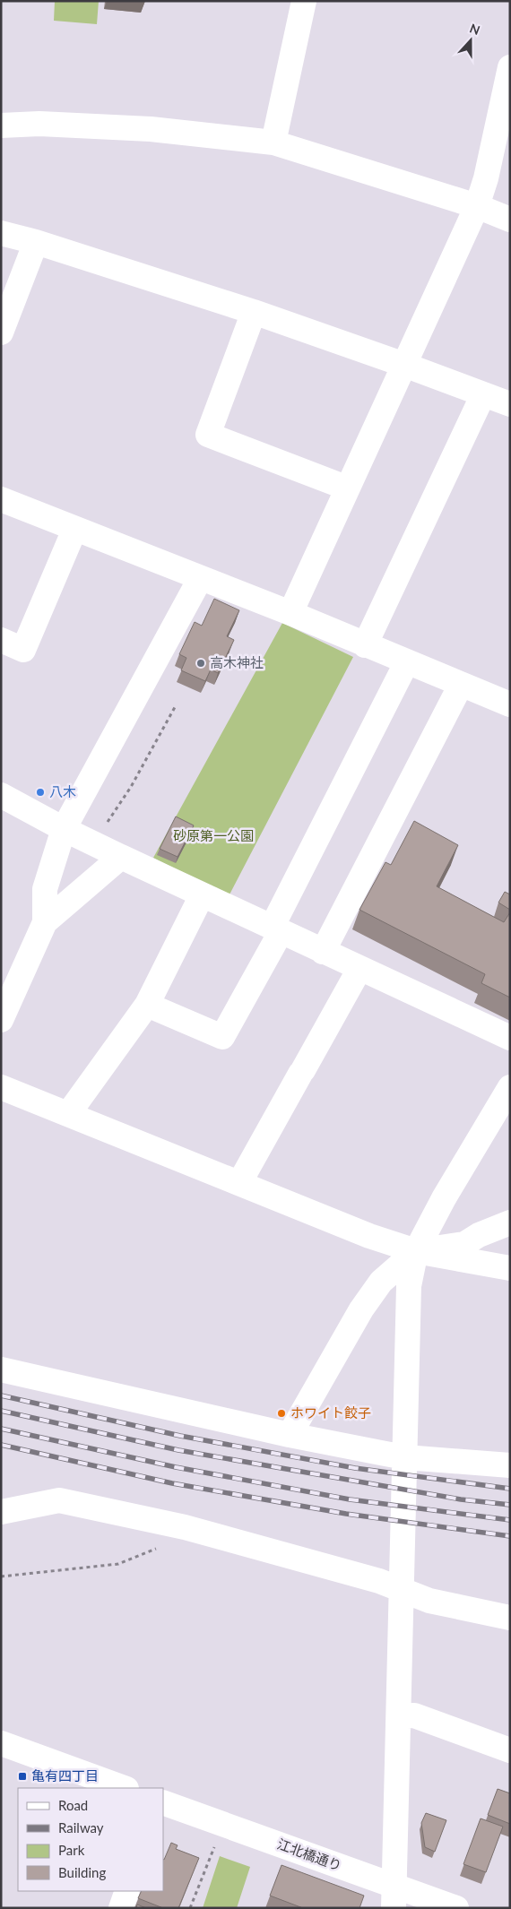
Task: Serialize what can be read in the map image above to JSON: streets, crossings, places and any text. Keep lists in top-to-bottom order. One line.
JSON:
{"streets":{"street":["江北橋通り"]},"parks":["砂原第一公園"],"places":{"other":["高木神社","八木","ホワイト餃子"],"transit":["亀有四丁目"]},"legend":["Road","Railway","Park","Building"],"north":"top"}
